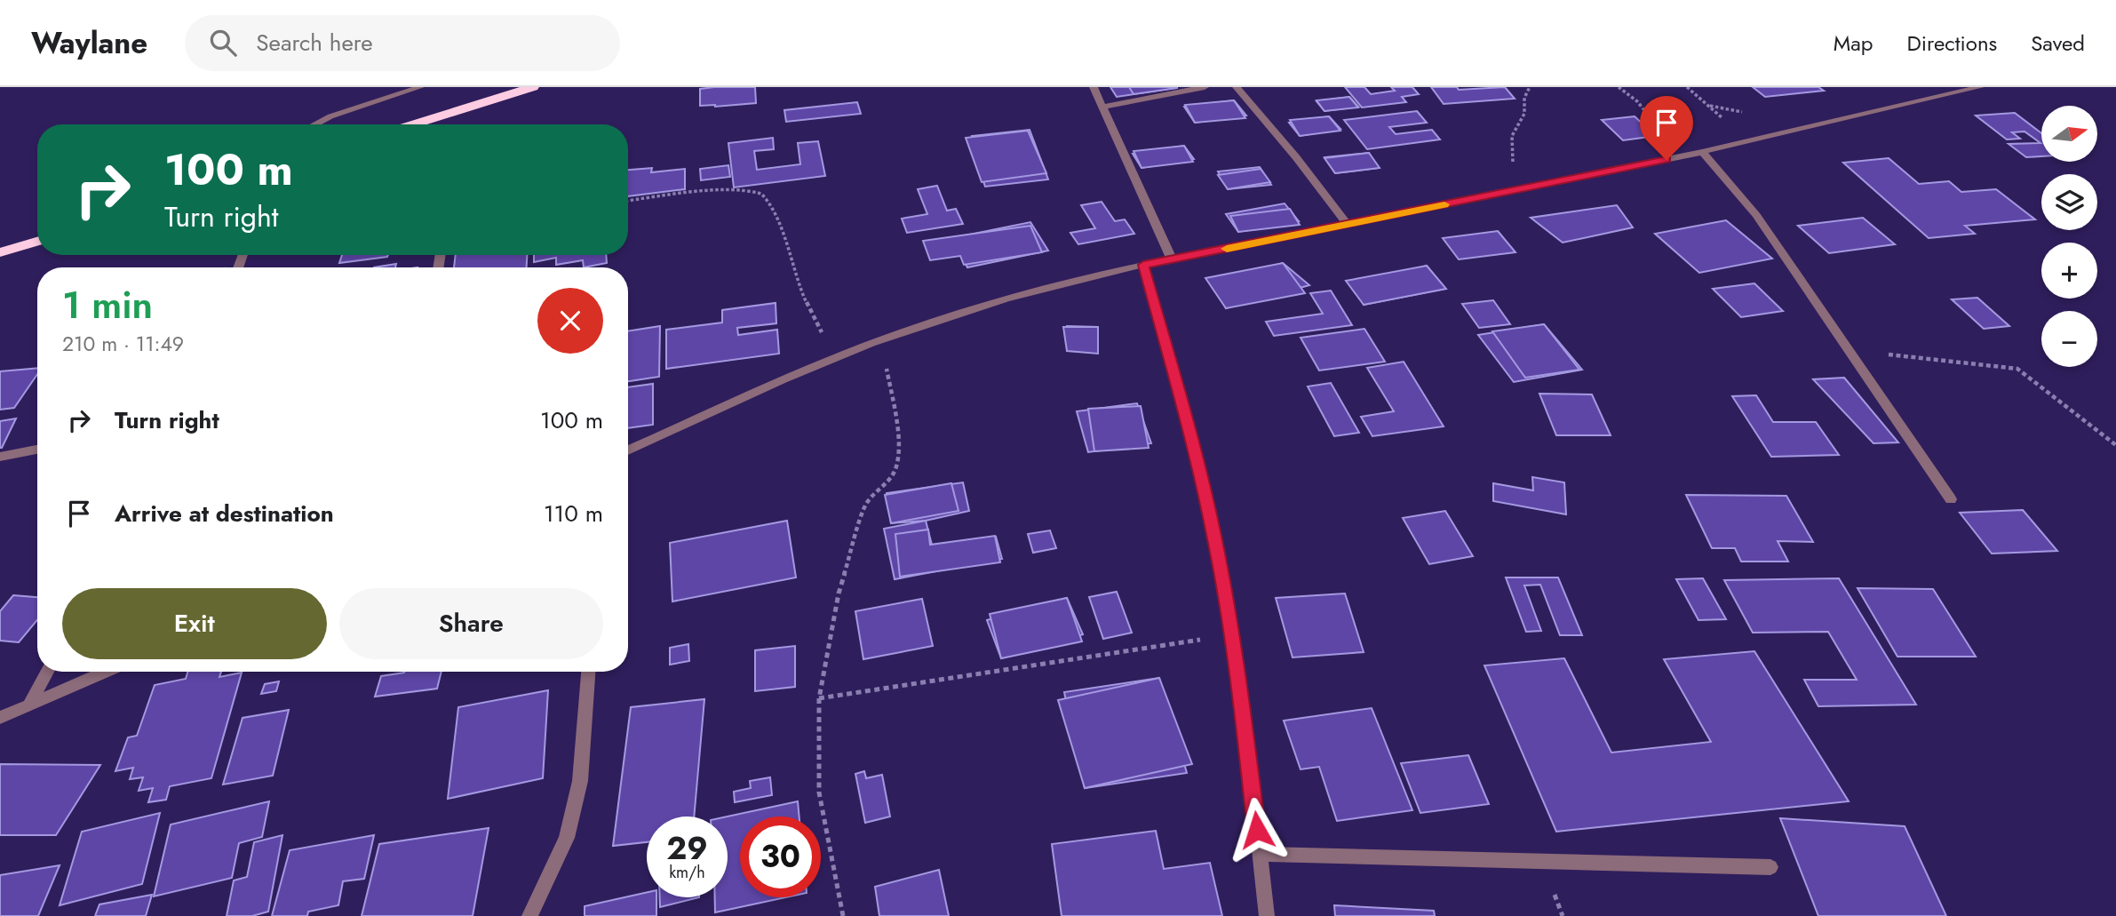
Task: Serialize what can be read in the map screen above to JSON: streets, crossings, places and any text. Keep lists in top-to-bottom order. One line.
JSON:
{"north":"right","page":{"header":"Waylane","search":"Search here","nav":["Map","Directions","Saved"],"map_buttons":["+","−"],"turn":["100 m","Turn right"],"heading":["1 min","210 m · 11:49"],"list":[{"name":"Turn right","value":"100 m"},{"name":"Arrive at destination","value":"110 m"}],"buttons":["Exit","Share"],"speed":"29 km/h","limit":"30"}}
